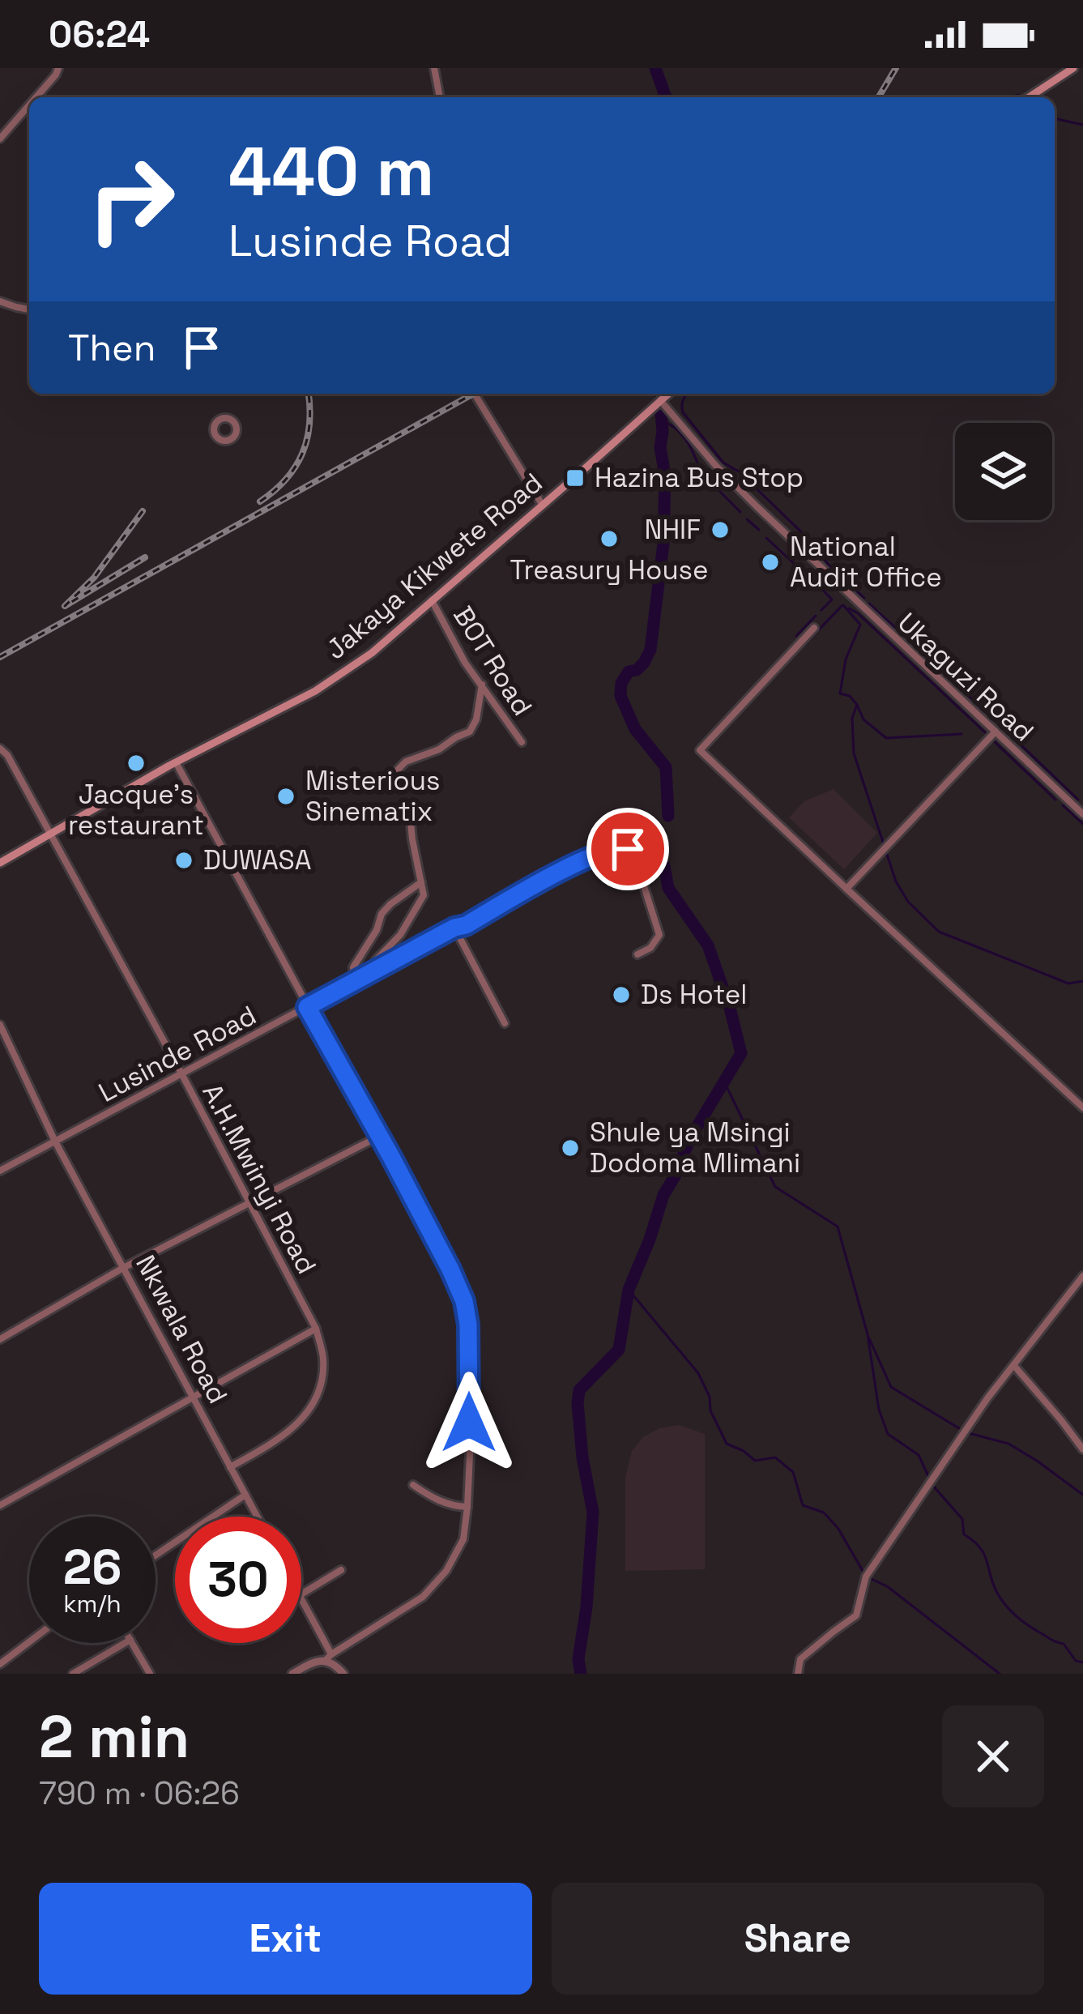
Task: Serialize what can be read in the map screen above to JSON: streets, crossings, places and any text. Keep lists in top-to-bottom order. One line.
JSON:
{"streets":{"main road":["Jakaya Kikwete Road"],"street":["BOT Road","Ukaguzi Road","Lusinde Road","A.H.Mwinyi Road","Nkwala Road"]},"crossings":[["Jakaya Kikwete Road","BOT Road"],["Jakaya Kikwete Road","Ukaguzi Road"],["Jakaya Kikwete Road","A.H.Mwinyi Road"],["Lusinde Road","A.H.Mwinyi Road"],["Lusinde Road","Nkwala Road"],["A.H.Mwinyi Road","Nkwala Road"]],"places":{"transit":["Hazina Bus Stop"],"other":["NHIF","Treasury House","National Audit Office","Jacque's restaurant","Misterious Sinematix","DUWASA","Ds Hotel","Shule ya Msingi Dodoma Mlimani"]},"page":{"status":"06:24","turn":["440 m","Lusinde Road"],"then":"Then","speed":"26 km/h","limit":"30","heading":["2 min","790 m · 06:26"],"buttons":["Exit","Share"]}}
